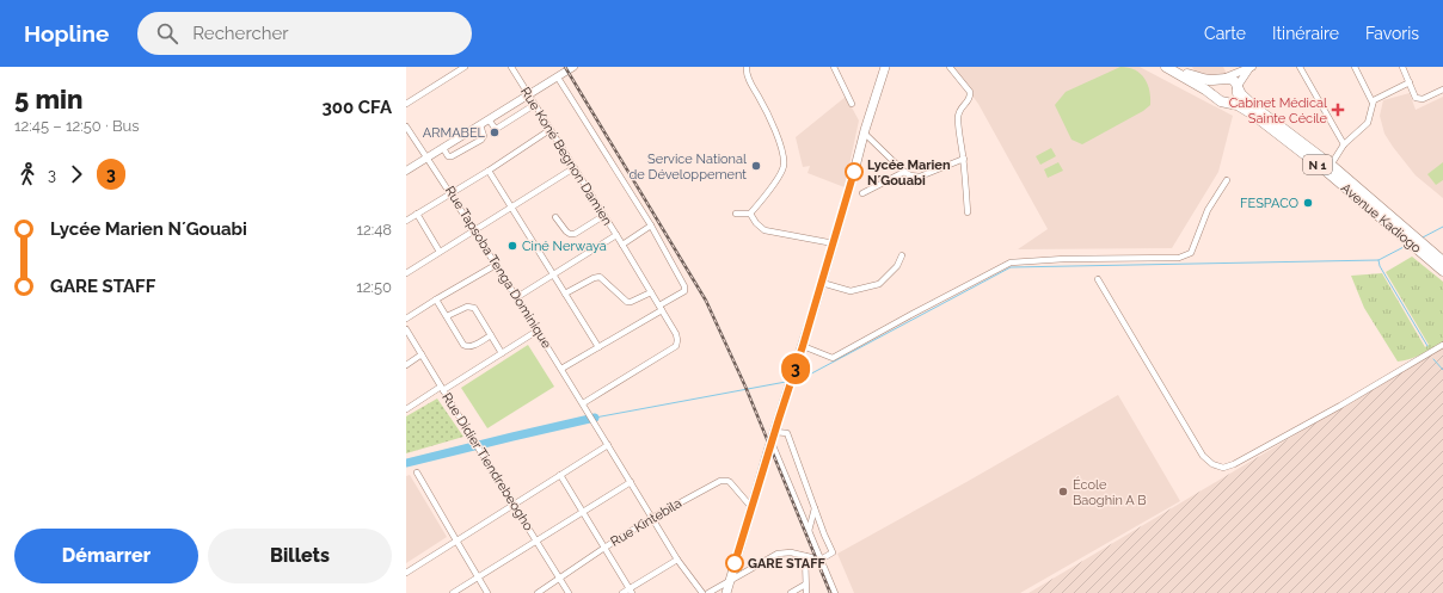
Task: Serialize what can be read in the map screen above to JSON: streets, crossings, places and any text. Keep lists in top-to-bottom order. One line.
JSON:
{"streets":{"highway":["N 1","Avenue Kadiogo"],"street":["Rue Koné Begnon Damien","Rue Tapsoba Tenga Dominique","Rue Didier Tiendrebeogho","Rue Kintebila"]},"crossings":[["Rue Koné Begnon Damien","Rue Tapsoba Tenga Dominique"],["N 1","Avenue Kadiogo"],["Rue Tapsoba Tenga Dominique","Rue Kintebila"],["Rue Didier Tiendrebeogho","Rue Kintebila"]],"places":{"health":["Cabinet Médical Sainte Cécile"],"other":["ARMABEL","Service National de Développement","Lycée Marien N´Gouabi","FESPACO","Ciné Nerwaya","École Baoghin A B","GARE STAFF"]},"lines":["bus line 3"],"page":{"header":"Hopline","search":"Rechercher","nav":["Carte","Itinéraire","Favoris"],"heading":["5 min","12:45 – 12:50 · Bus","300 CFA"],"on_map":"3","legs":["3","3"],"list":[{"name":"Lycée Marien N´Gouabi","value":"12:48"},{"name":"GARE STAFF","value":"12:50"}],"buttons":["Démarrer","Billets"]}}
